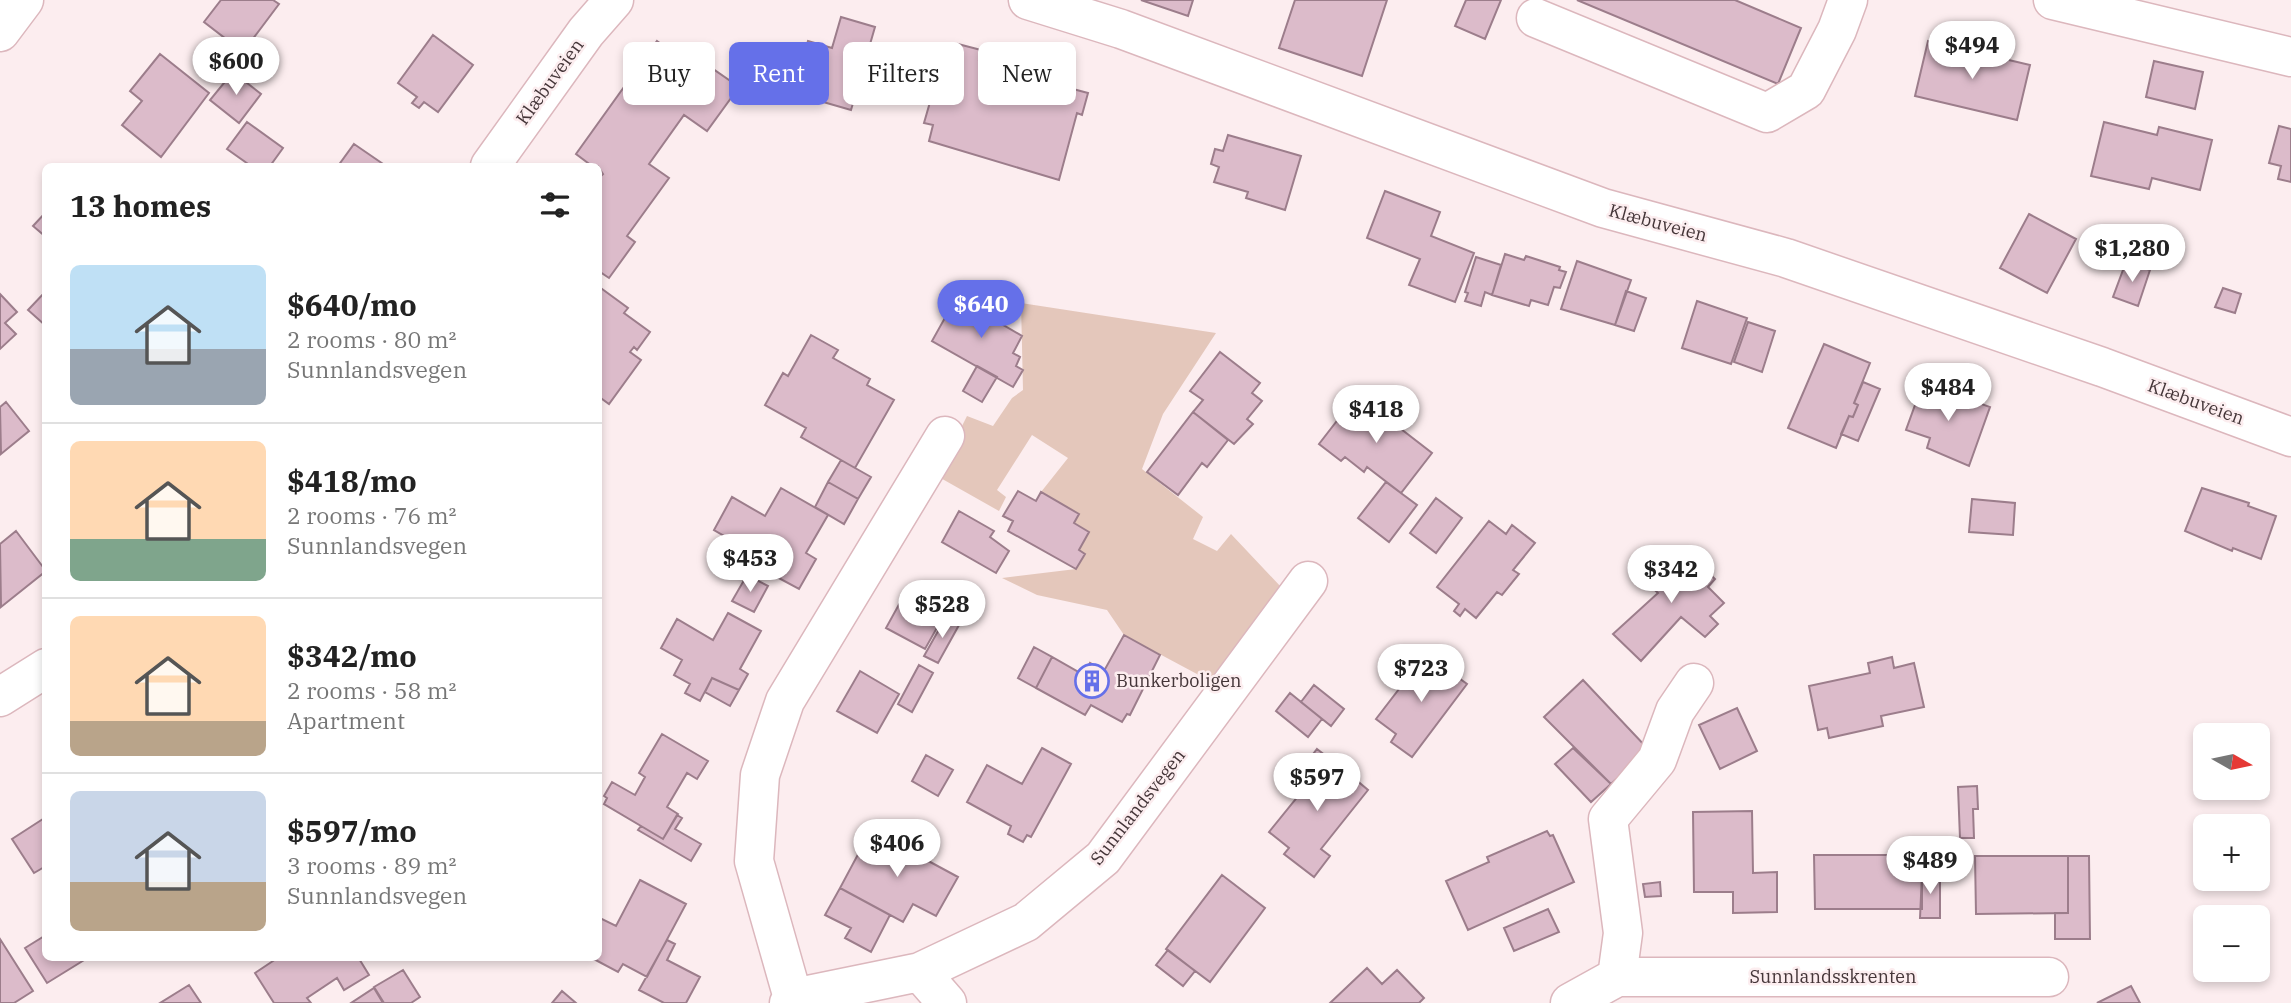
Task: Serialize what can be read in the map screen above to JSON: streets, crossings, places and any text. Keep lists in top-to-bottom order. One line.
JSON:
{"streets":{"street":["Klæbuveien","Sunnlandsvegen","Sunnlandsskrenten"]},"places":{"building":["Bunkerboligen"]},"north":"right","page":{"price":["$494","$600","$1,280","$640","$484","$418","$453","$342","$528","$723","$597","$406","$489"],"chip":["Buy","Rent","Filters","New"],"heading":"13 homes","list":[{"name":"$640/mo","note":"2 rooms · 80 m² · Sunnlandsvegen"},{"name":"$418/mo","note":"2 rooms · 76 m² · Sunnlandsvegen"},{"name":"$342/mo","note":"2 rooms · 58 m² · Apartment"},{"name":"$597/mo","note":"3 rooms · 89 m² · Sunnlandsvegen"}],"map_buttons":["+","−"]}}
